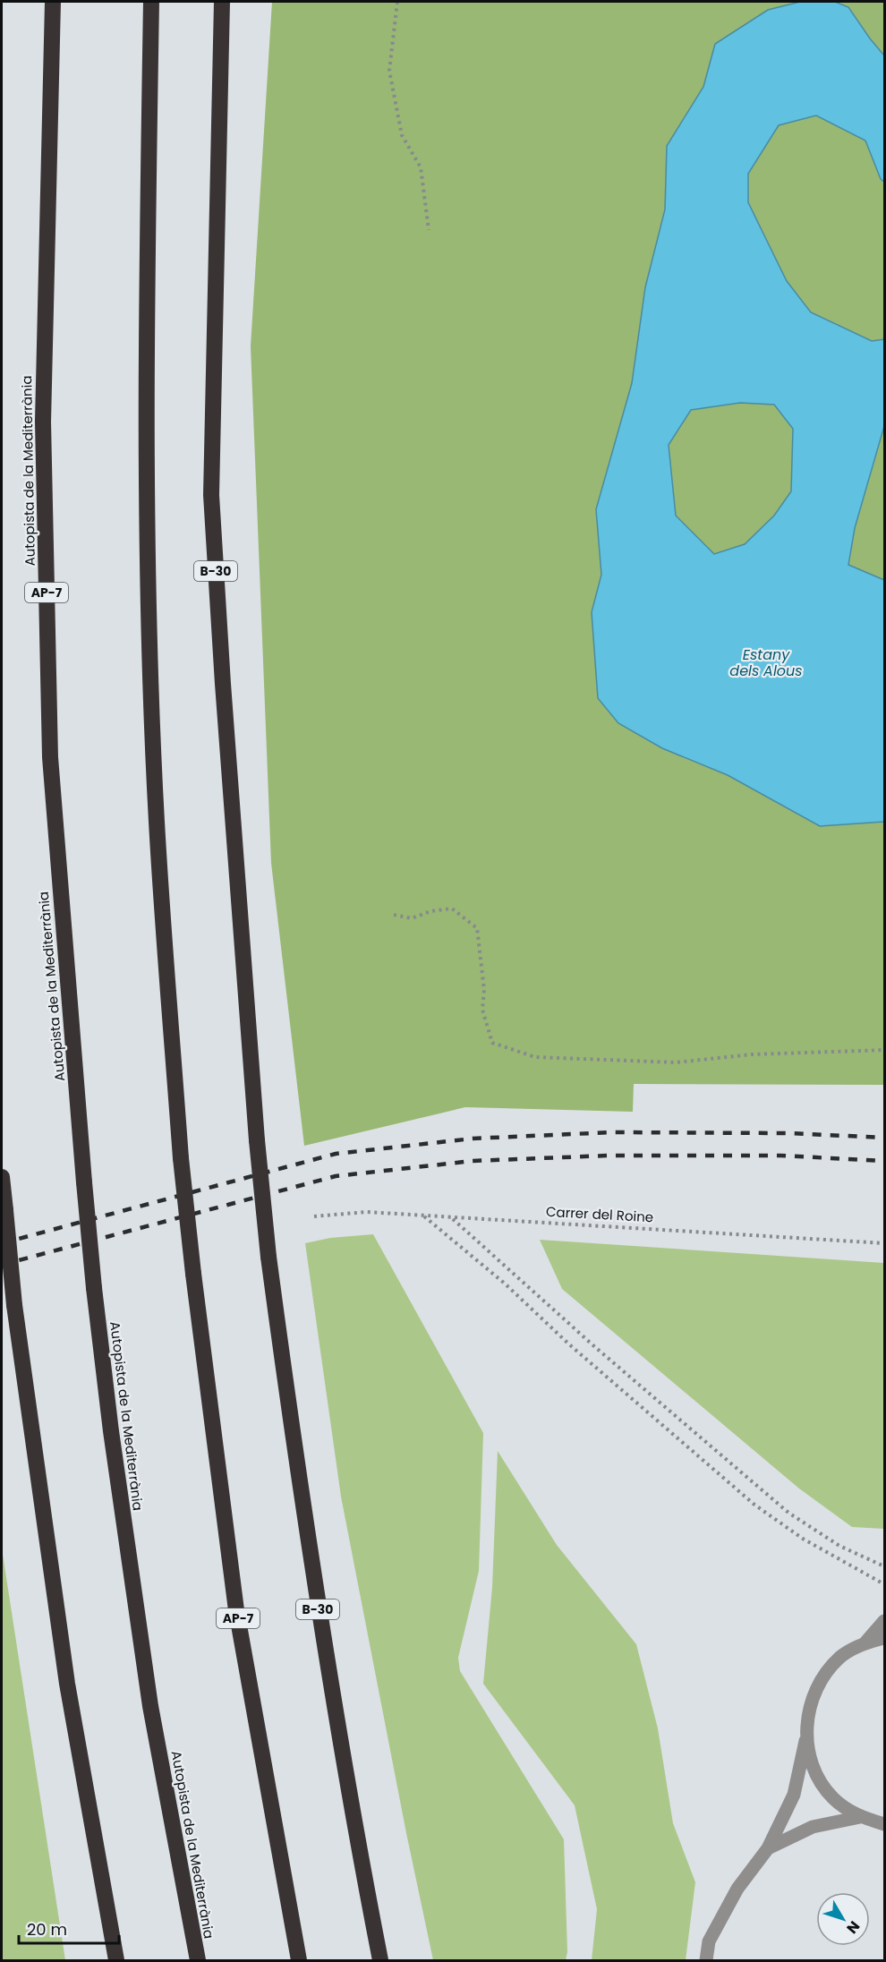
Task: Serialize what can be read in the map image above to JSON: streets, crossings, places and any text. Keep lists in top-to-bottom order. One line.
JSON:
{"streets":{"highway":["Autopista de la Mediterrània","B-30","AP-7"],"path":["Carrer del Roine"]},"water":["Estany dels Alous"],"scale_bar":"20 m","north":"bottom right"}
